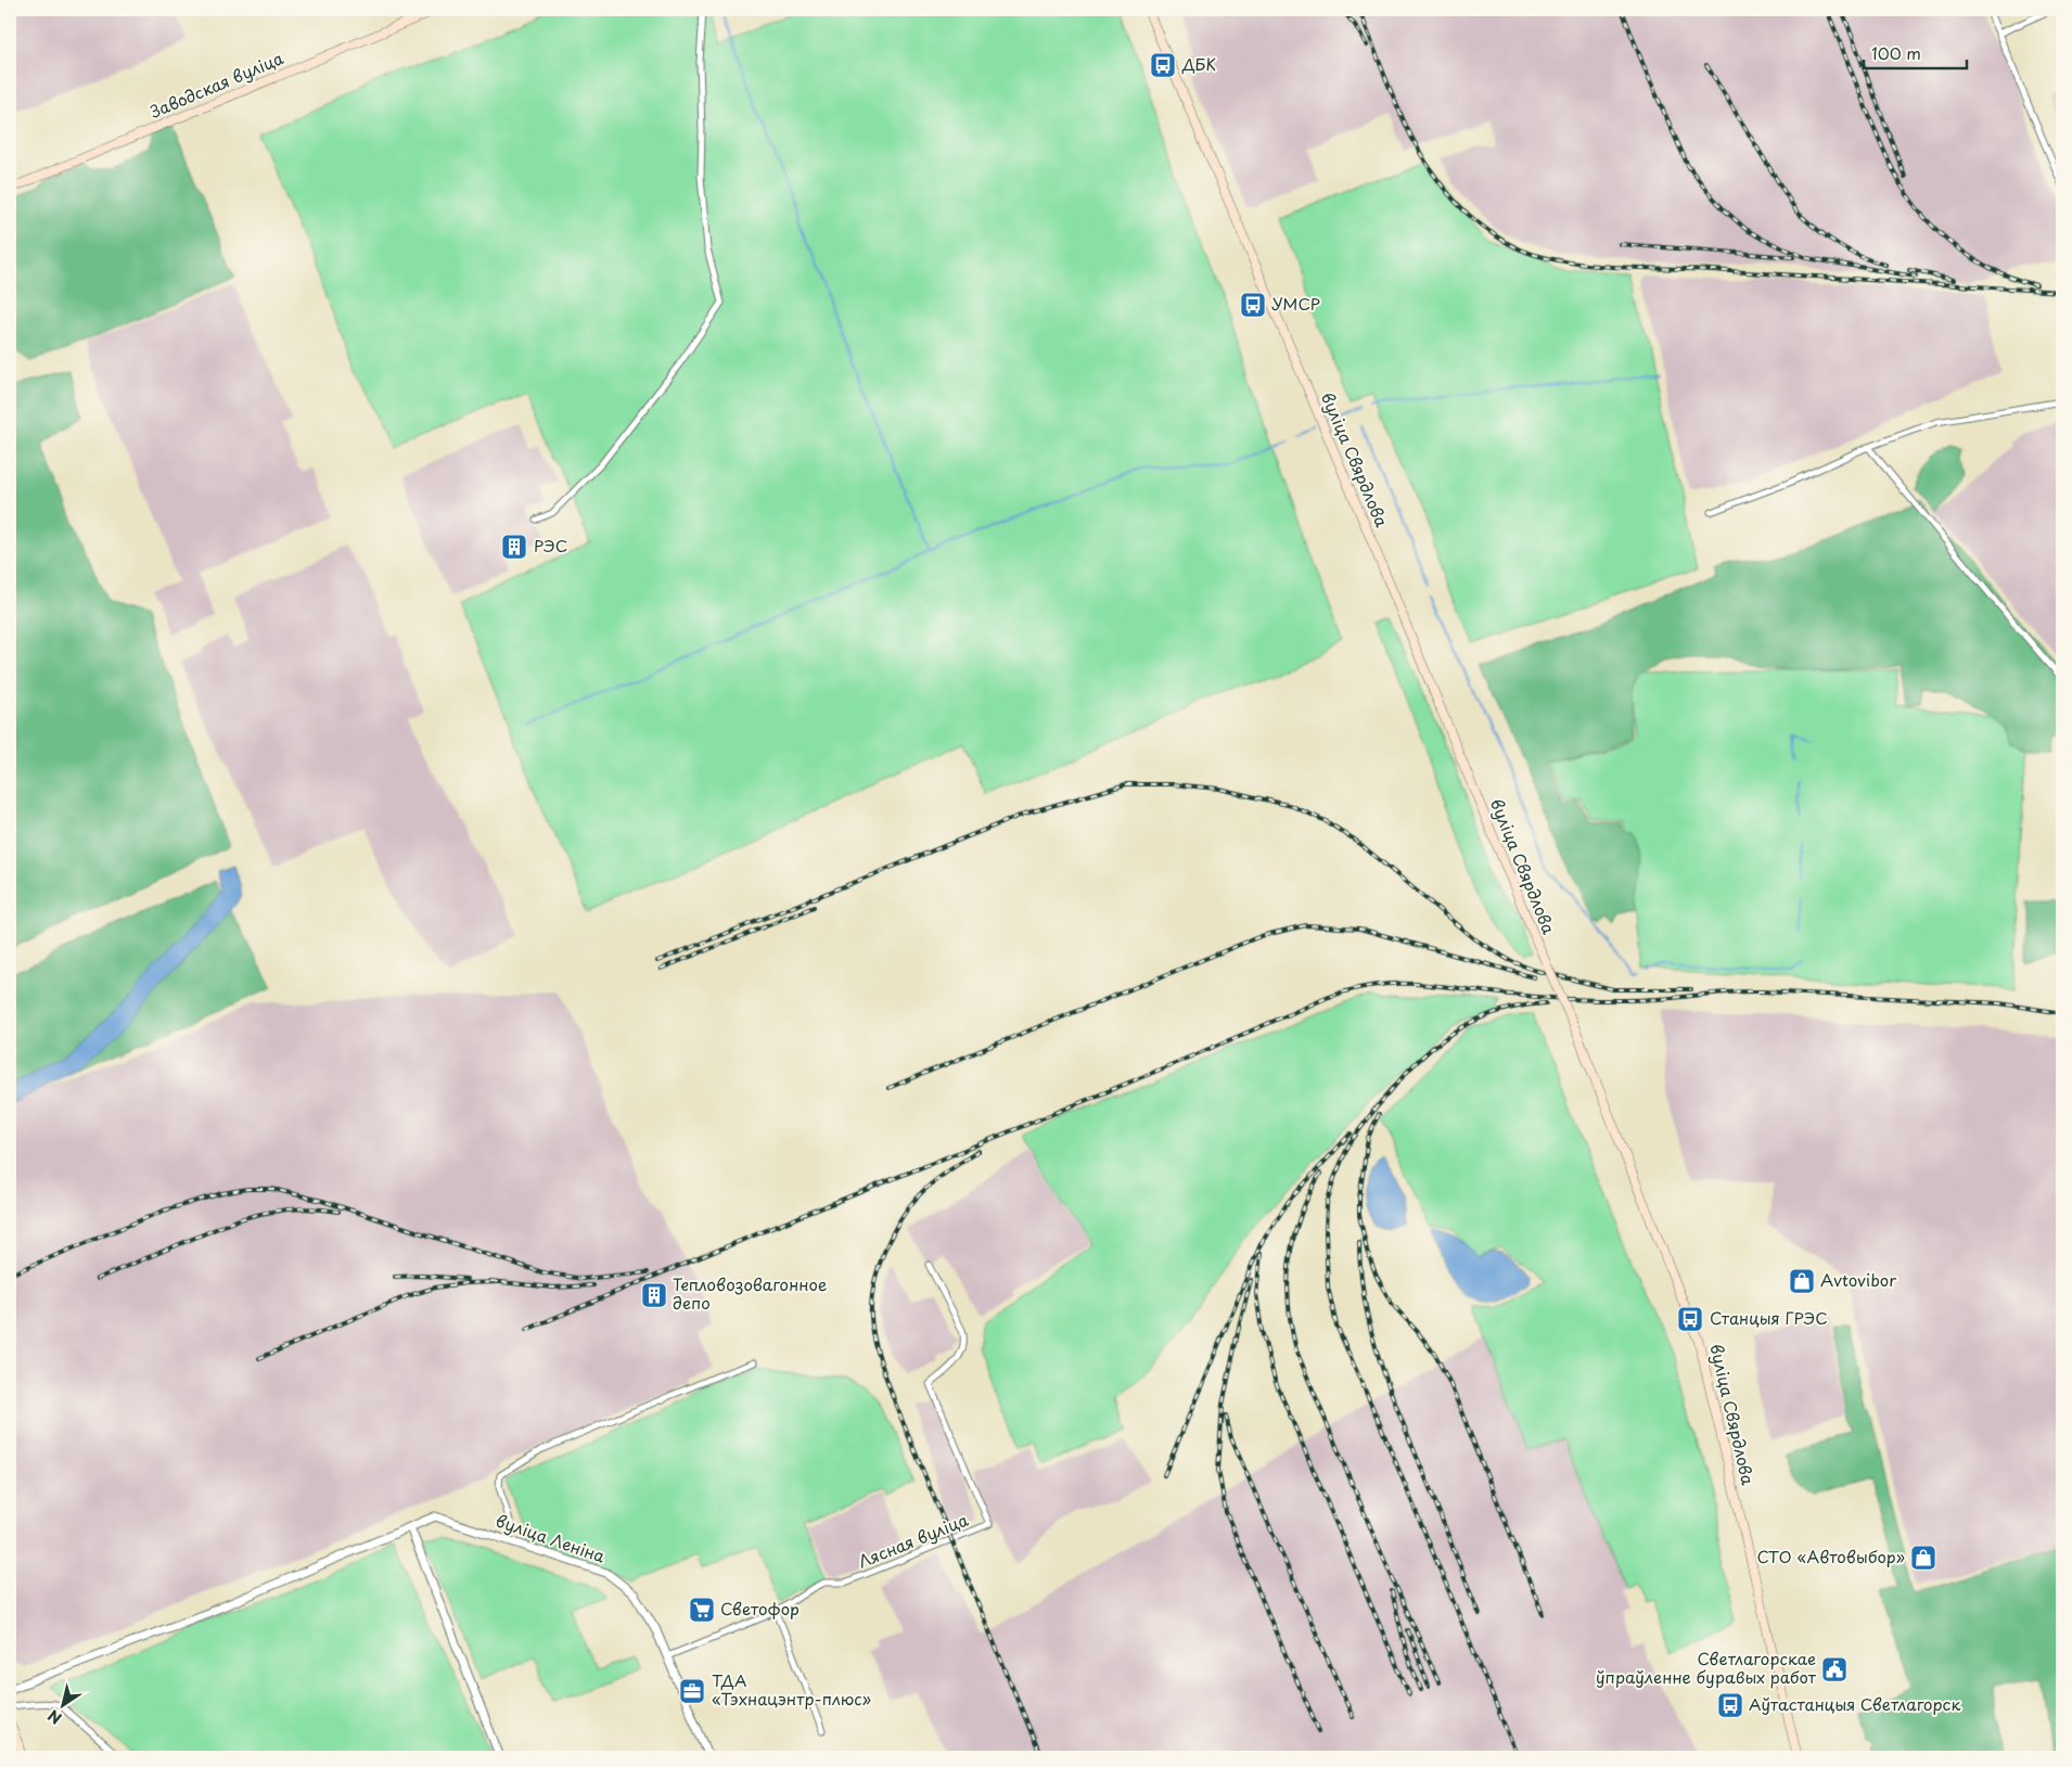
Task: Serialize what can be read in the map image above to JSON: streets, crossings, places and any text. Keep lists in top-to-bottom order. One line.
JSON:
{"streets":{"main road":["Заводская вуліца","вуліца Свярдлова"],"street":["вуліца Леніна","Лясная вуліца"]},"crossings":[["вуліца Леніна","Лясная вуліца"]],"places":{"bus stop":["ДБК","УМСР","Станцыя ГРЭС","Аўтастанцыя Светлагорск"],"building":["РЭС","Тепловозовагонное депо"],"shop":["Avtovibor","СТО «Автовыбор»"],"supermarket":["Светофор"],"public building":["Светлагорскае ўпраўленне буравых работ"],"office":["ТДА «Тэхнацэнтр-плюс»"]},"scale_bar":"100 m","north":"bottom left"}
